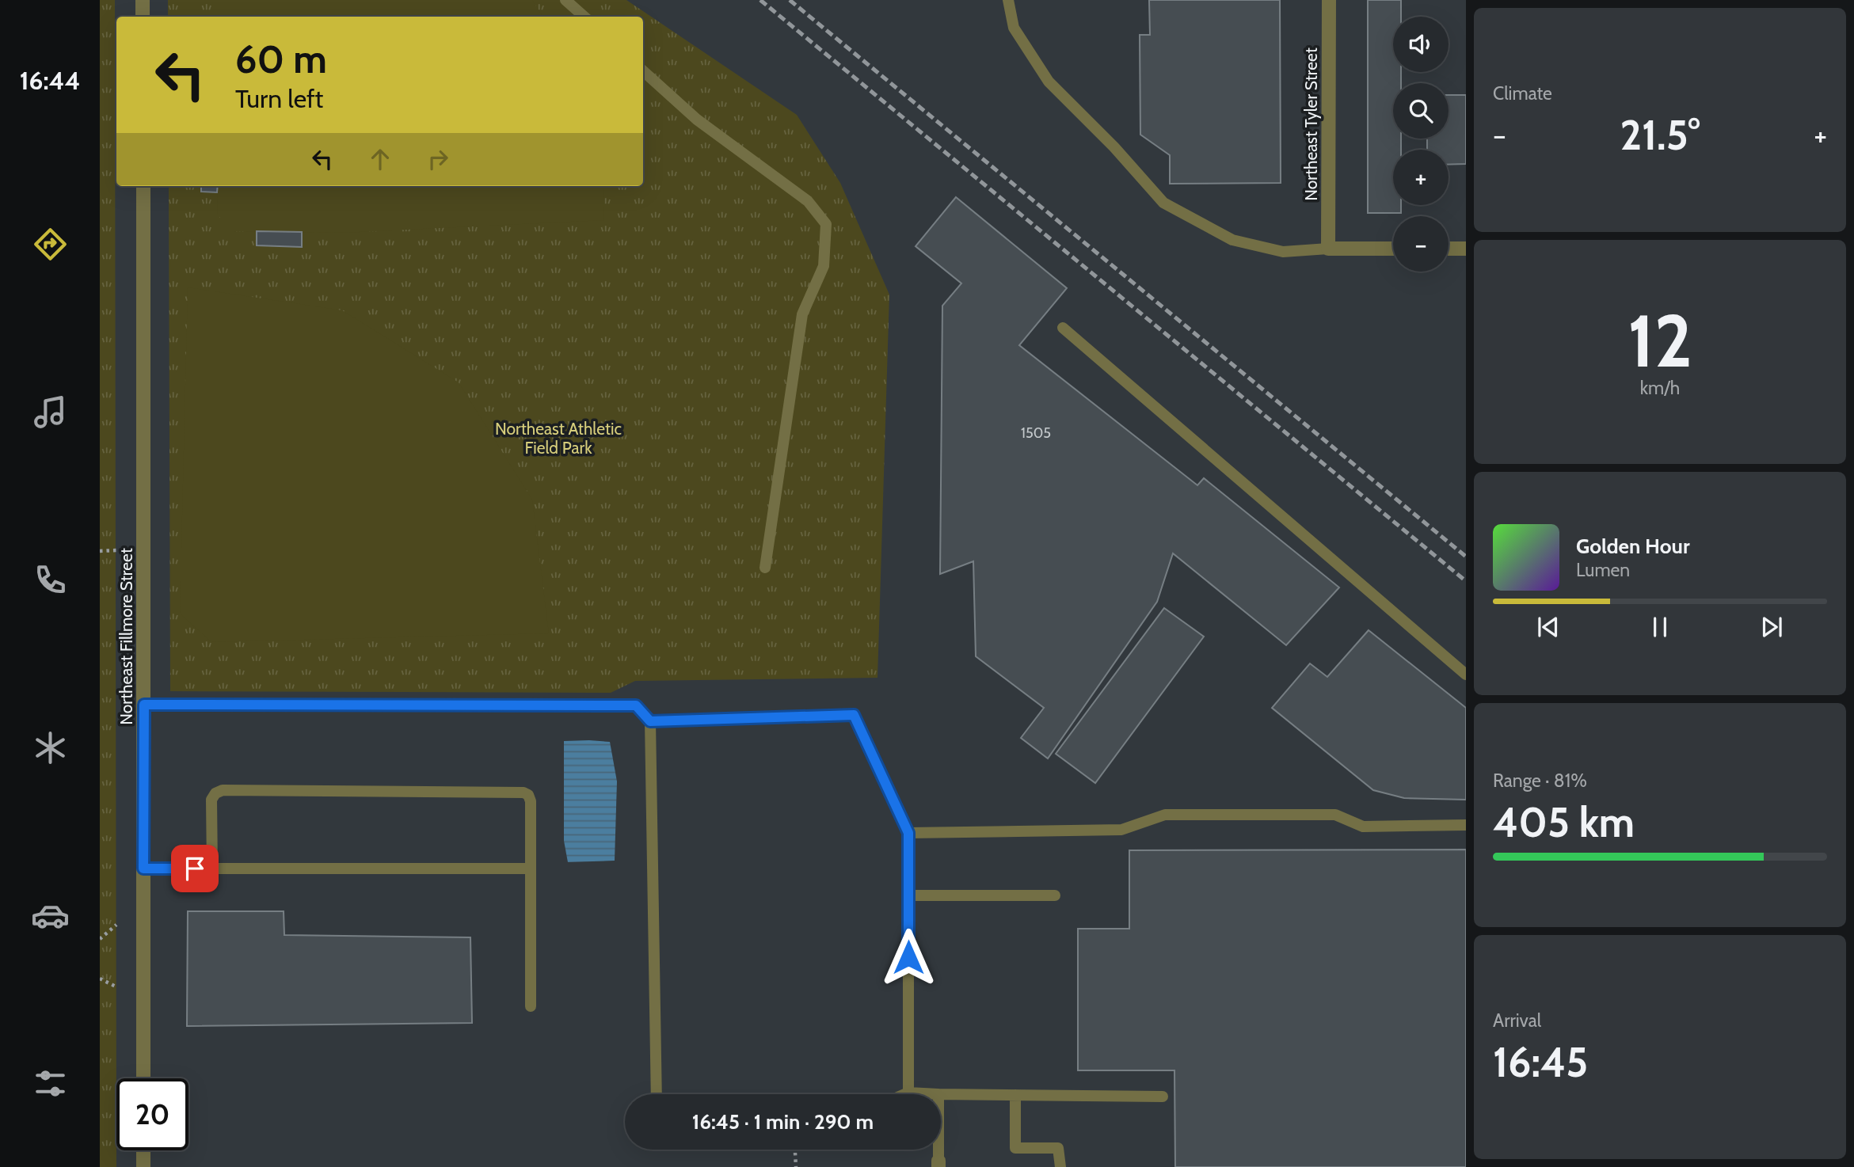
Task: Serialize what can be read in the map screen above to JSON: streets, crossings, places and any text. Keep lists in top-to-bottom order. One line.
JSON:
{"streets":{"street":["Northeast Tyler Street","Northeast Fillmore Street"]},"parks":["Northeast Athletic Field Park"],"house_numbers":["1505"],"page":{"tabs":"16:44","tile":["Climate",["12","km/h"],["Range · 81%","405 km"],["Arrival","16:45"]],"map_buttons":["+","−"],"turn":["60 m","Turn left"],"heat":["−","21.5°","+"],"song":["Golden Hour","Lumen"],"limit":"20","trip":"16:45 · 1 min · 290 m"}}
